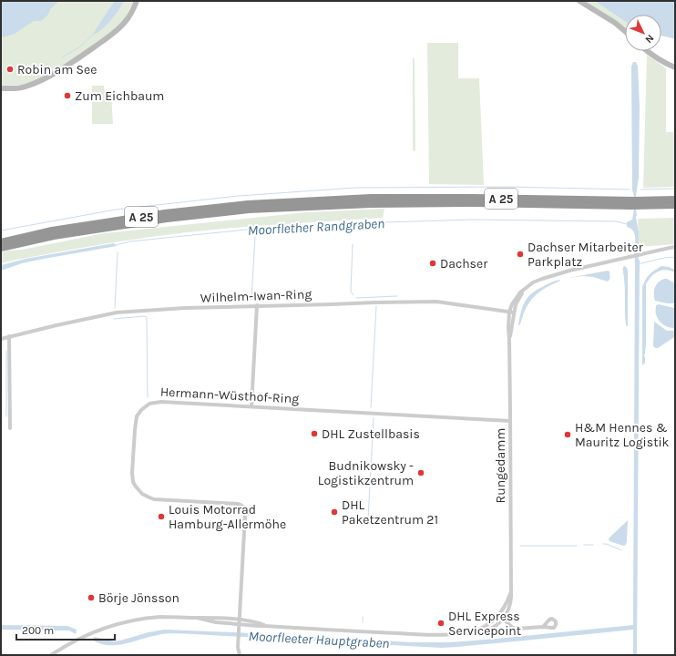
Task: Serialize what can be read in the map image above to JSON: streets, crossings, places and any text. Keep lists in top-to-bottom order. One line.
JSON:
{"streets":{"highway":["A 25"],"street":["Wilhelm-Iwan-Ring","Hermann-Wüsthof-Ring","Rungedamm"]},"crossings":[["Wilhelm-Iwan-Ring","Rungedamm"],["Hermann-Wüsthof-Ring","Rungedamm"]],"water":["Moorflether Randgraben","Moorfleeter Hauptgraben"],"places":["Robin am See","Zum Eichbaum","Dachser Mitarbeiter Parkplatz","Dachser","DHL Zustellbasis","H&M Hennes & Mauritz Logistik","Budnikowsky - Logistikzentrum","DHL Paketzentrum 21","Louis Motorrad Hamburg-Allermöhe","Börje Jönsson","DHL Express Servicepoint"],"scale_bar":"200 m","north":"bottom right"}
